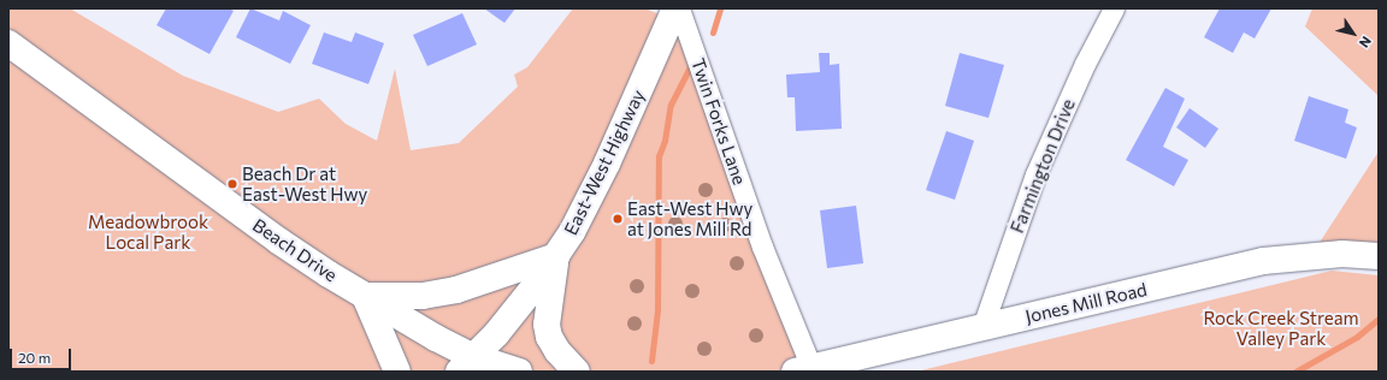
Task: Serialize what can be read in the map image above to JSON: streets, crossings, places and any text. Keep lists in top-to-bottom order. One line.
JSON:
{"streets":{"main road":["East-West Highway","Beach Drive","Jones Mill Road"],"street":["Twin Forks Lane","Farmington Drive"]},"crossings":[["Twin Forks Lane","Jones Mill Road"],["East-West Highway","Beach Drive"],["Farmington Drive","Jones Mill Road"]],"parks":["Meadowbrook Local Park","Rock Creek Stream Valley Park"],"places":["Beach Dr at East-West Hwy","East-West Hwy at Jones Mill Rd"],"scale_bar":"20 m","north":"bottom right"}
